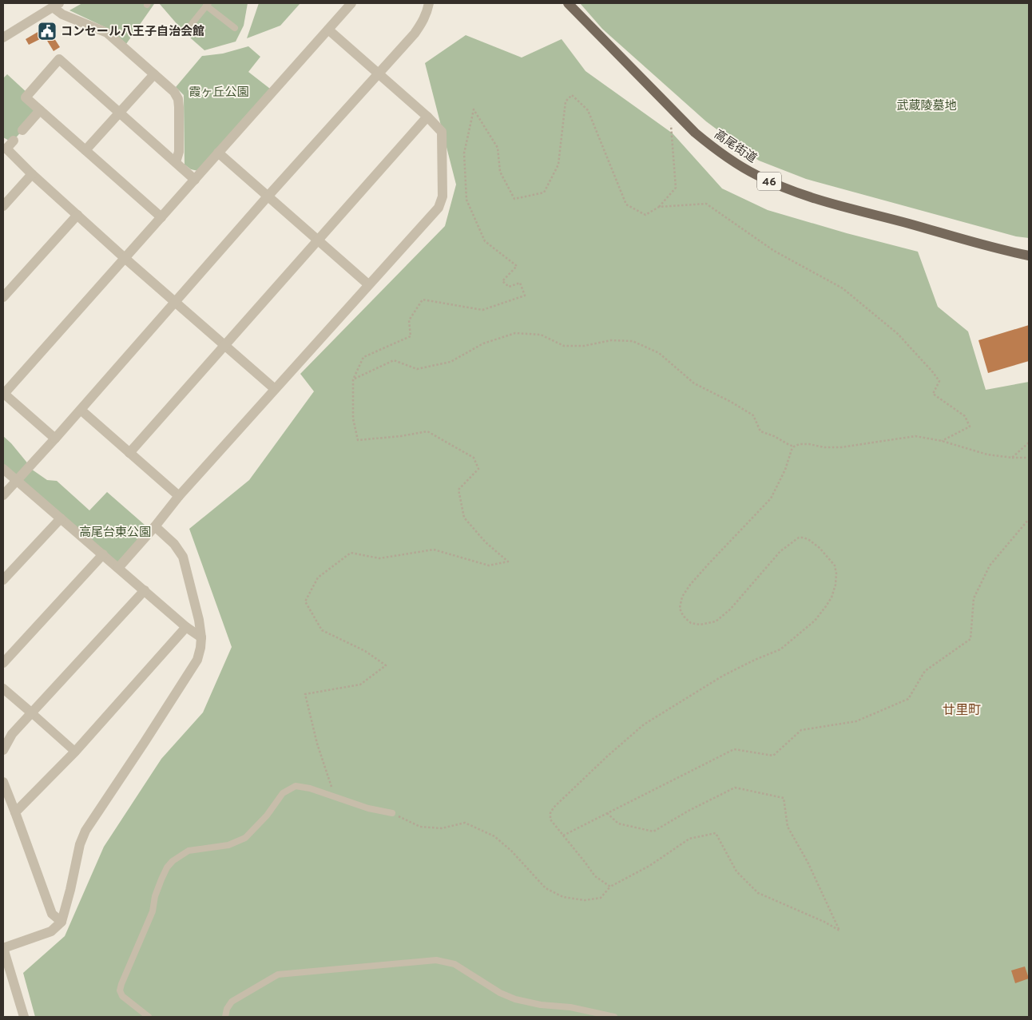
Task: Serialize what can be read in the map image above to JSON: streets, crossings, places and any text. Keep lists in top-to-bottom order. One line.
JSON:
{"streets":{"main road":["高尾街道","46"]},"districts":["廿里町"],"parks":["霞ヶ丘公園","武蔵陵墓地","高尾台東公園"],"places":{"public building":["コンセール八王子自治会館"]}}
